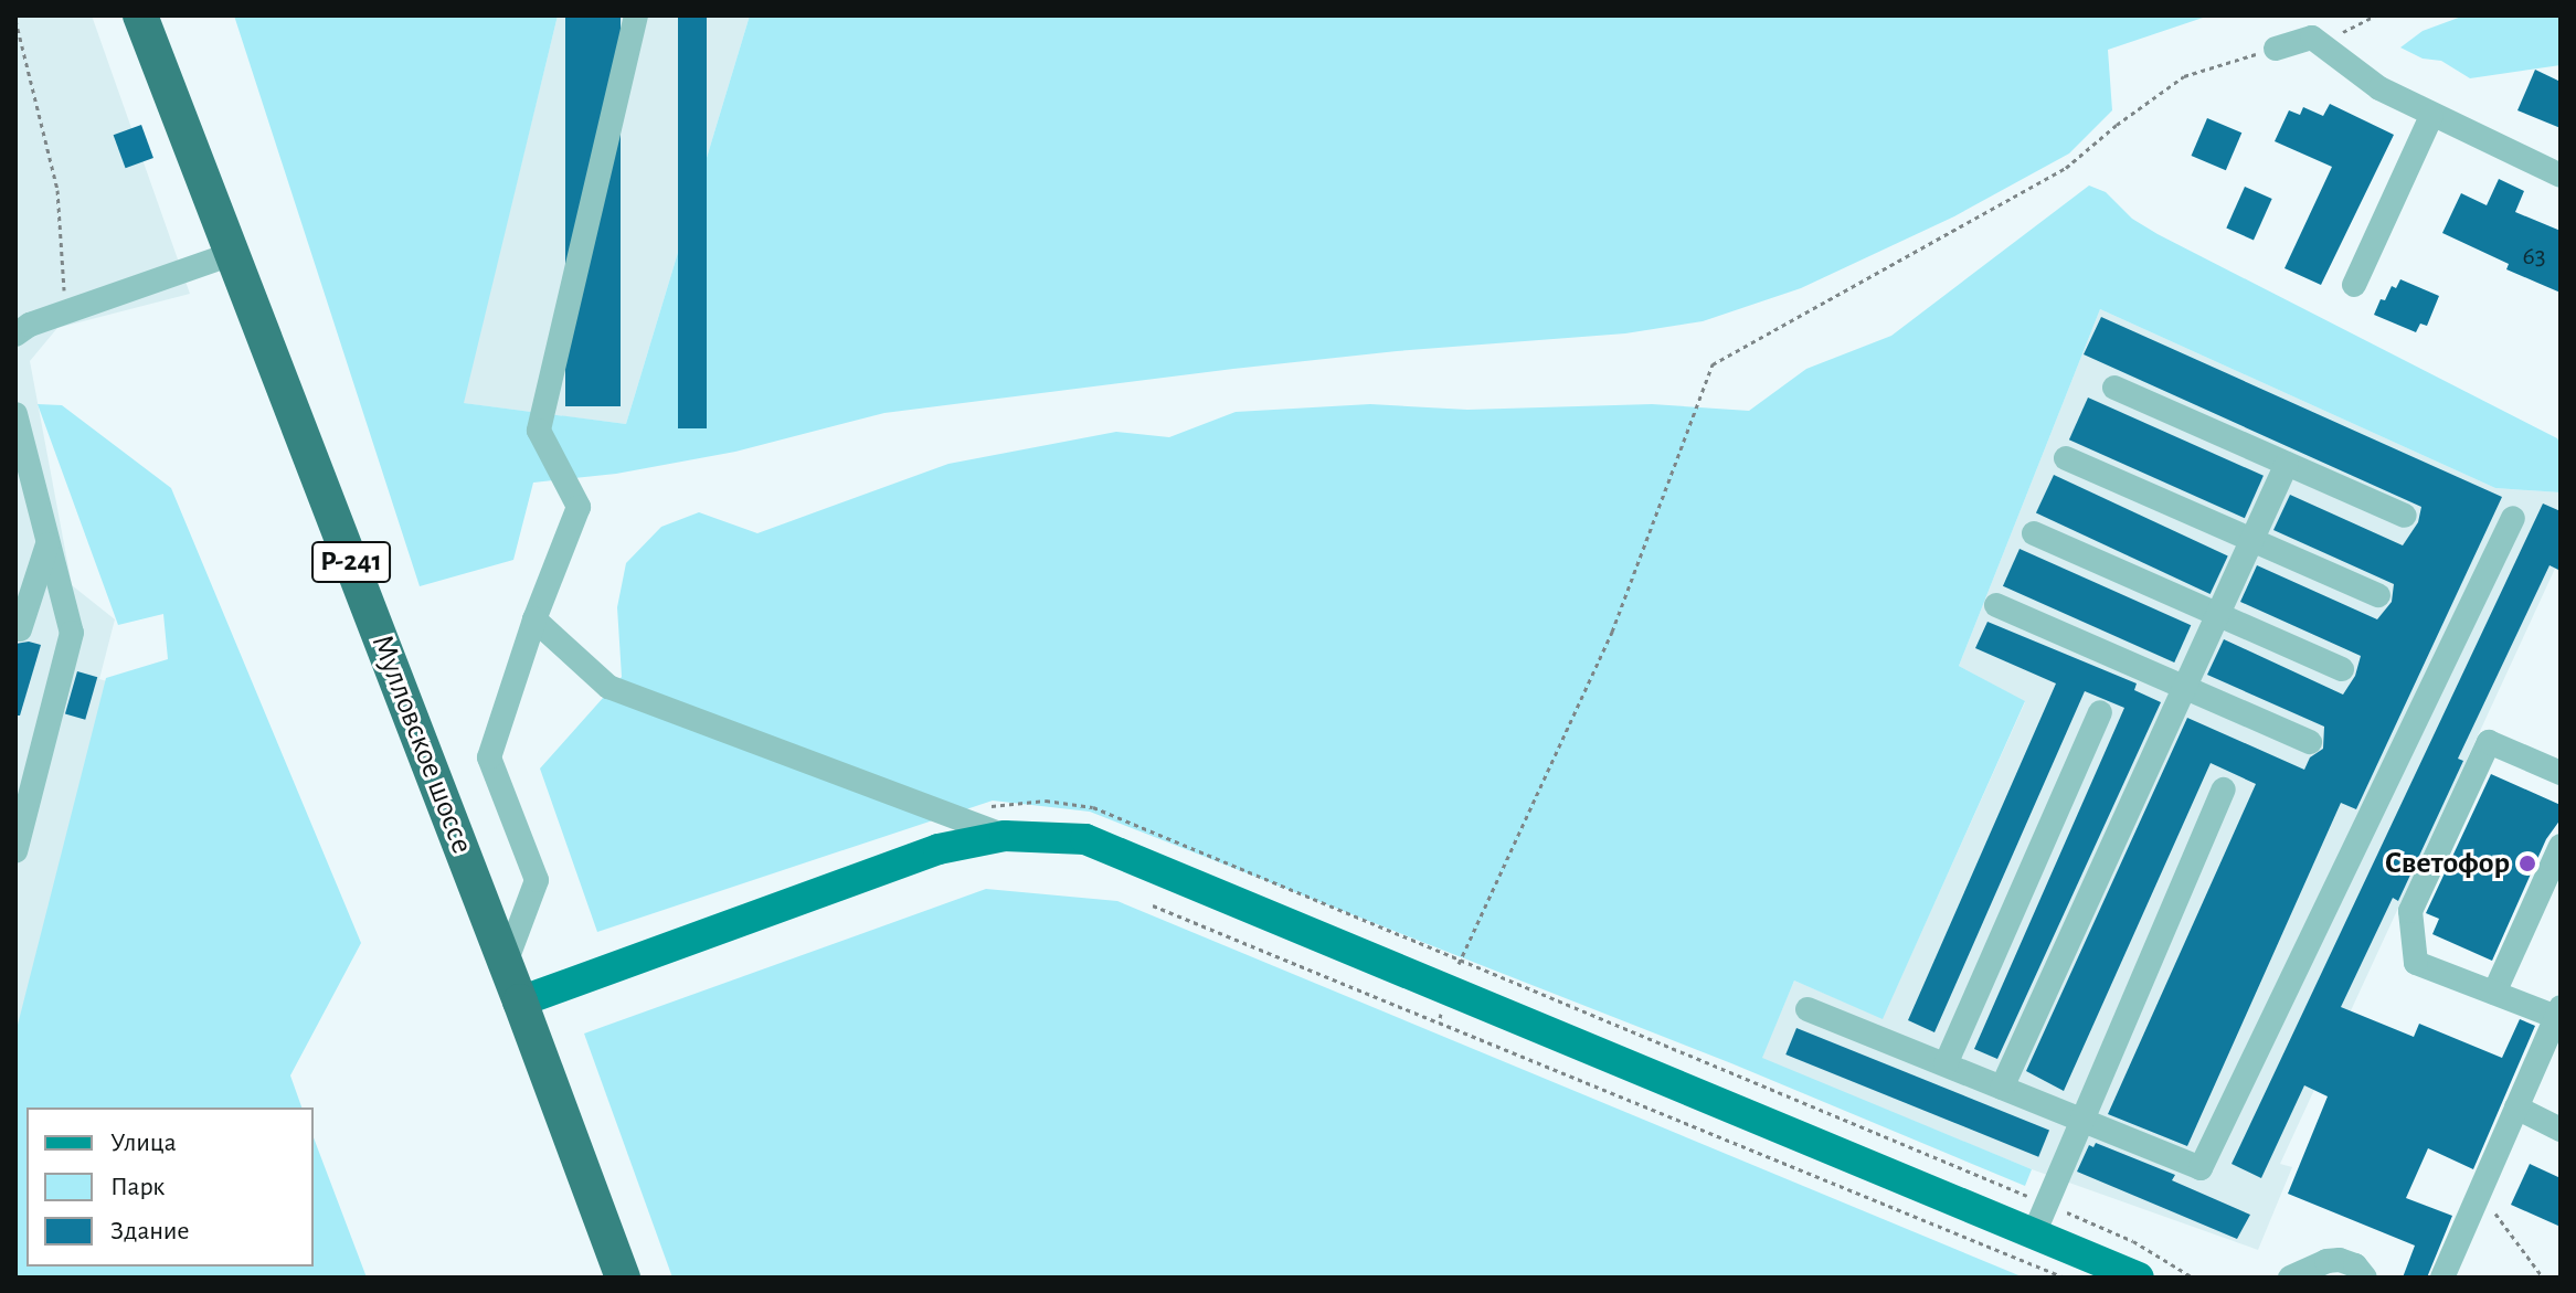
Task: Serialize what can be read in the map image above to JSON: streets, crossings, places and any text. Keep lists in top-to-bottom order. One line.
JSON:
{"streets":{"highway":["Р-241","Мулловское шоссе"]},"places":["Светофор"],"house_numbers":["63"],"legend":["Улица","Парк","Здание"]}
